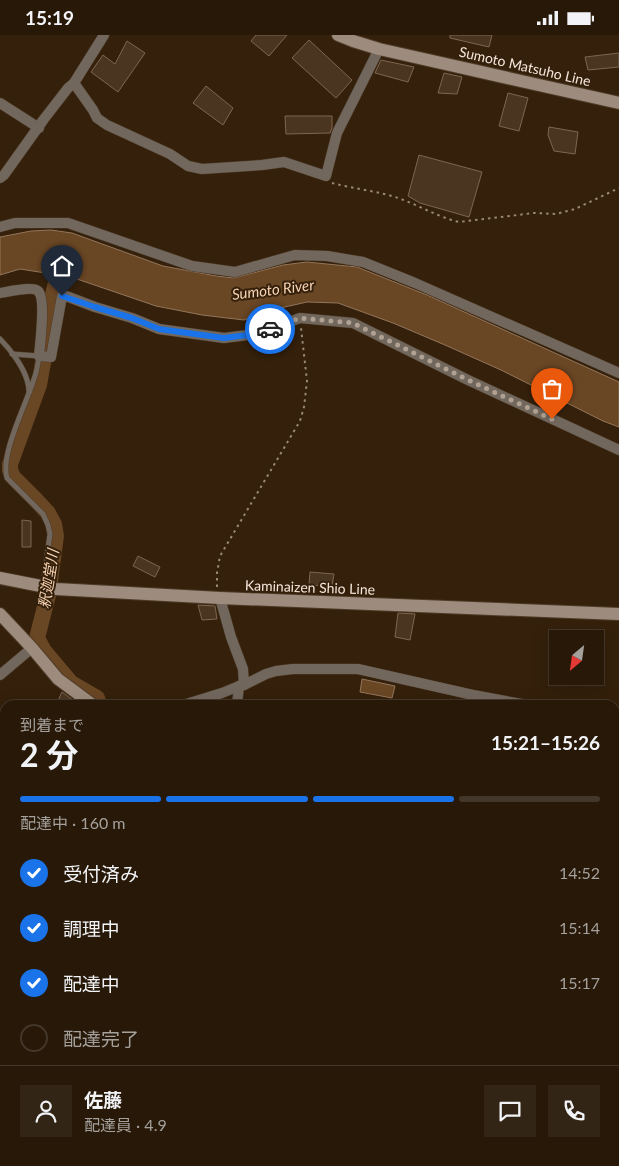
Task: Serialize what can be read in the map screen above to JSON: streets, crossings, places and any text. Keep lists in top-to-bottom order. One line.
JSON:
{"streets":{"main road":["Sumoto Matsuho Line","Kaminaizen Shio Line"]},"water":["Sumoto River","釈迦堂川"],"north":"bottom left","page":{"status":"15:19","heading":["2 分","到着まで","15:21–15:26"],"panel":["佐藤","配達員 · 4.9"],"bar":"配達中 · 160 m","list":[["受付済み","14:52"],["調理中","15:14"],["配達中","15:17"],"配達完了"]}}
